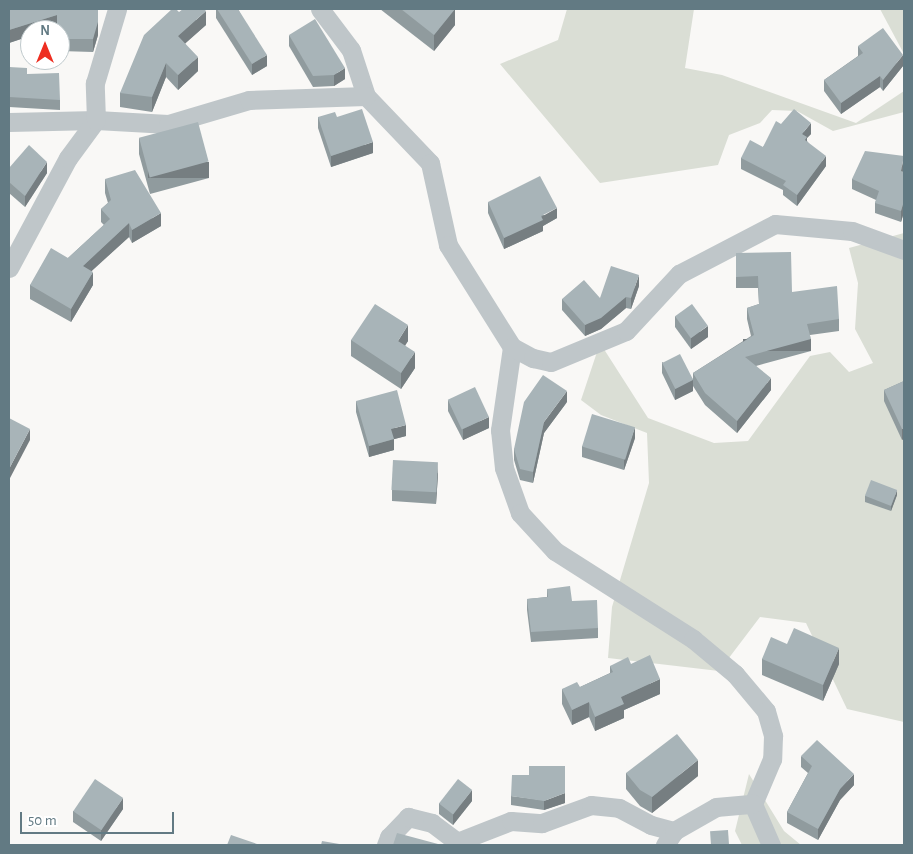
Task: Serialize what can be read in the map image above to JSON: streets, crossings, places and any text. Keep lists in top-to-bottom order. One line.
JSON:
{"scale_bar":"50 m","north":"top"}
